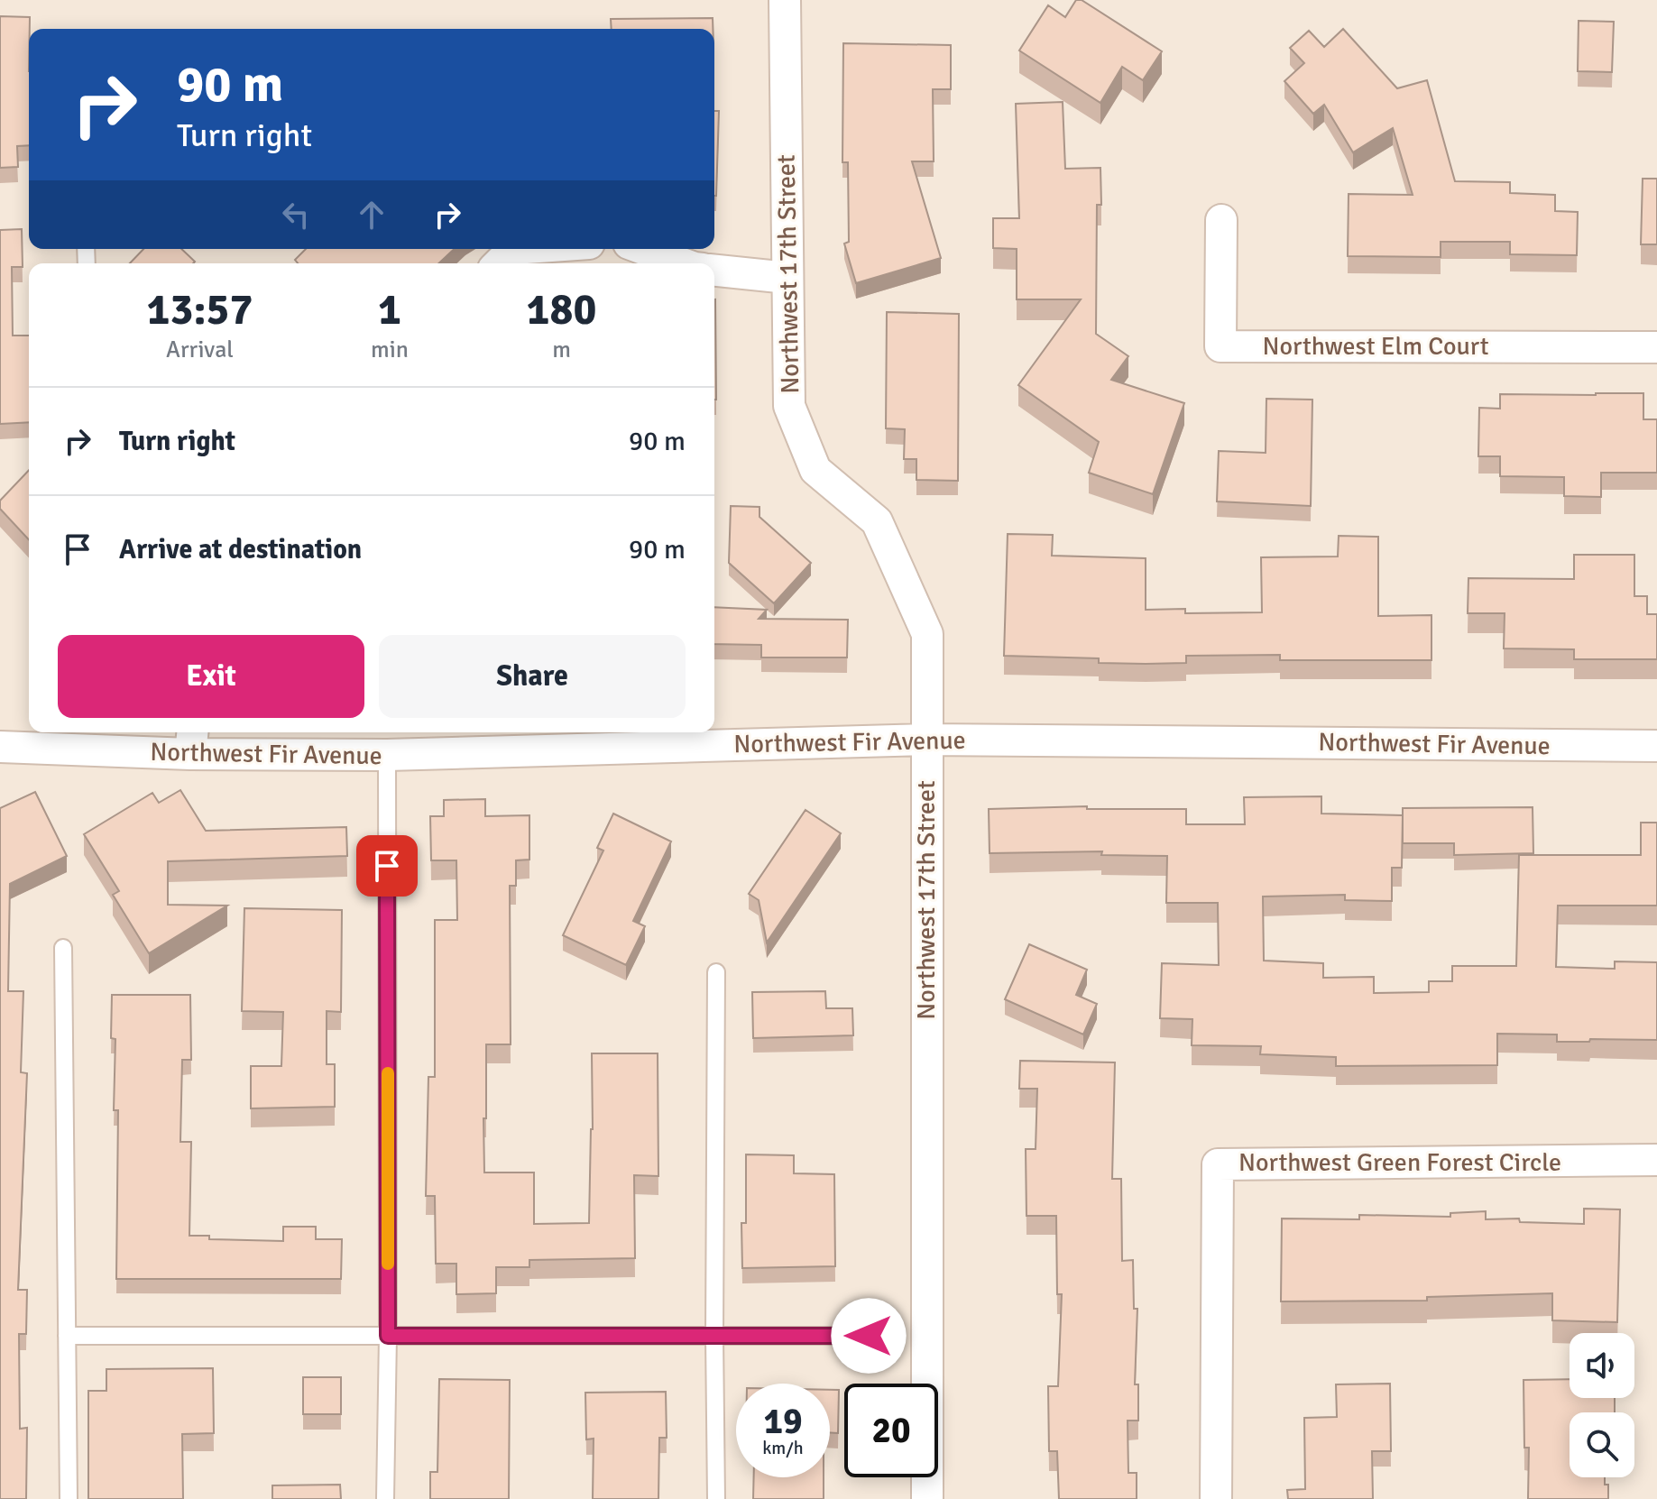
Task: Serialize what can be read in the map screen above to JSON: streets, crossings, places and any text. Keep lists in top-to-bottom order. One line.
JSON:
{"streets":{"street":["Northwest 17th Street","Northwest Elm Court","Northwest Fir Avenue","Northwest Green Forest Circle"]},"crossings":[["Northwest 17th Street","Northwest Fir Avenue"]],"page":{"turn":["90 m","Turn right"],"eta":["13:57","Arrival","1","min","180","m"],"list":[{"name":"Turn right","value":"90 m"},{"name":"Arrive at destination","value":"90 m"}],"buttons":["Exit","Share"],"speed":"19 km/h","limit":"20"}}
